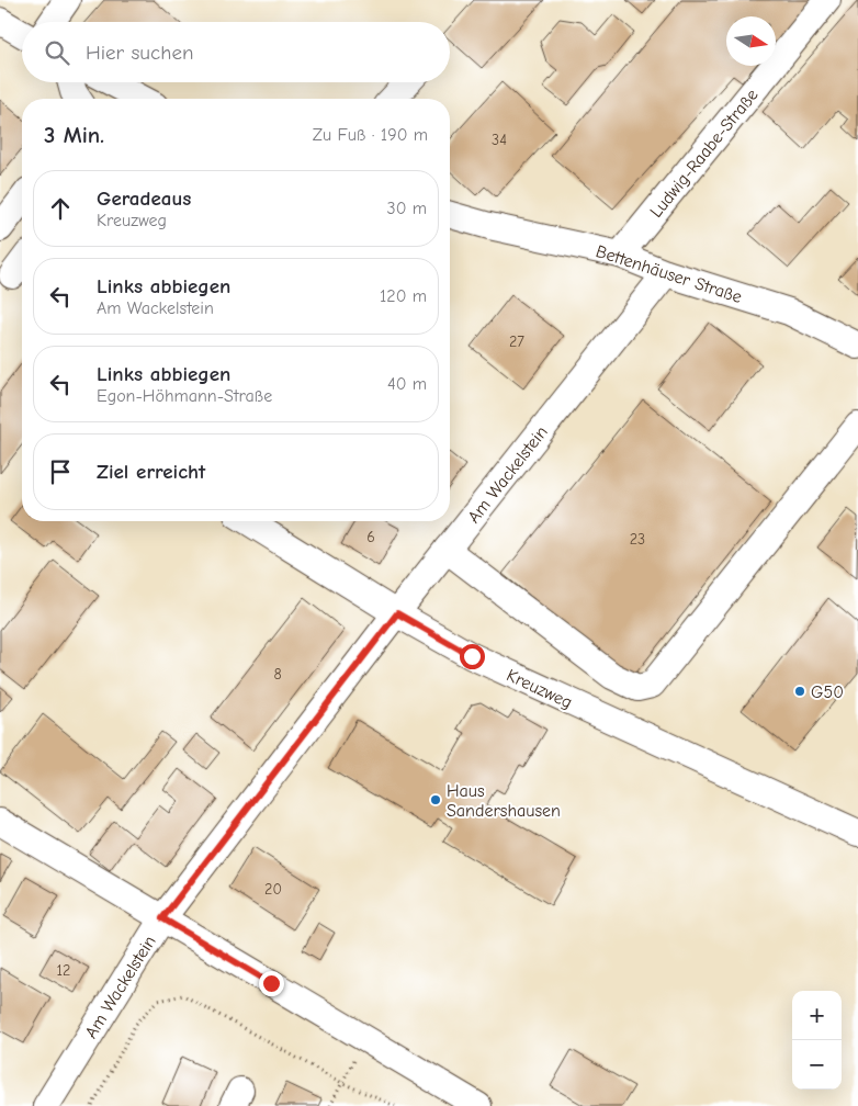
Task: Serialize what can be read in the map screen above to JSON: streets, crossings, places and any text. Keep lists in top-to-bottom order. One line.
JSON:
{"streets":{"street":["Ludwig-Raabe-Straße","Bettenhäuser Straße","Am Wackelstein","Kreuzweg"]},"crossings":[["Ludwig-Raabe-Straße","Bettenhäuser Straße"],["Bettenhäuser Straße","Am Wackelstein"],["Am Wackelstein","Kreuzweg"]],"places":["G50","Haus Sandershausen"],"house_numbers":["34","27","6","23","8","20","12"],"north":"right","page":{"search":"Hier suchen","heading":["3 Min.","Zu Fuß · 190 m"],"list":[["Geradeaus","Kreuzweg","30 m"],["Links abbiegen","Am Wackelstein","120 m"],["Links abbiegen","Egon-Höhmann-Straße","40 m"],"Ziel erreicht"],"map_buttons":["+","−"]}}
